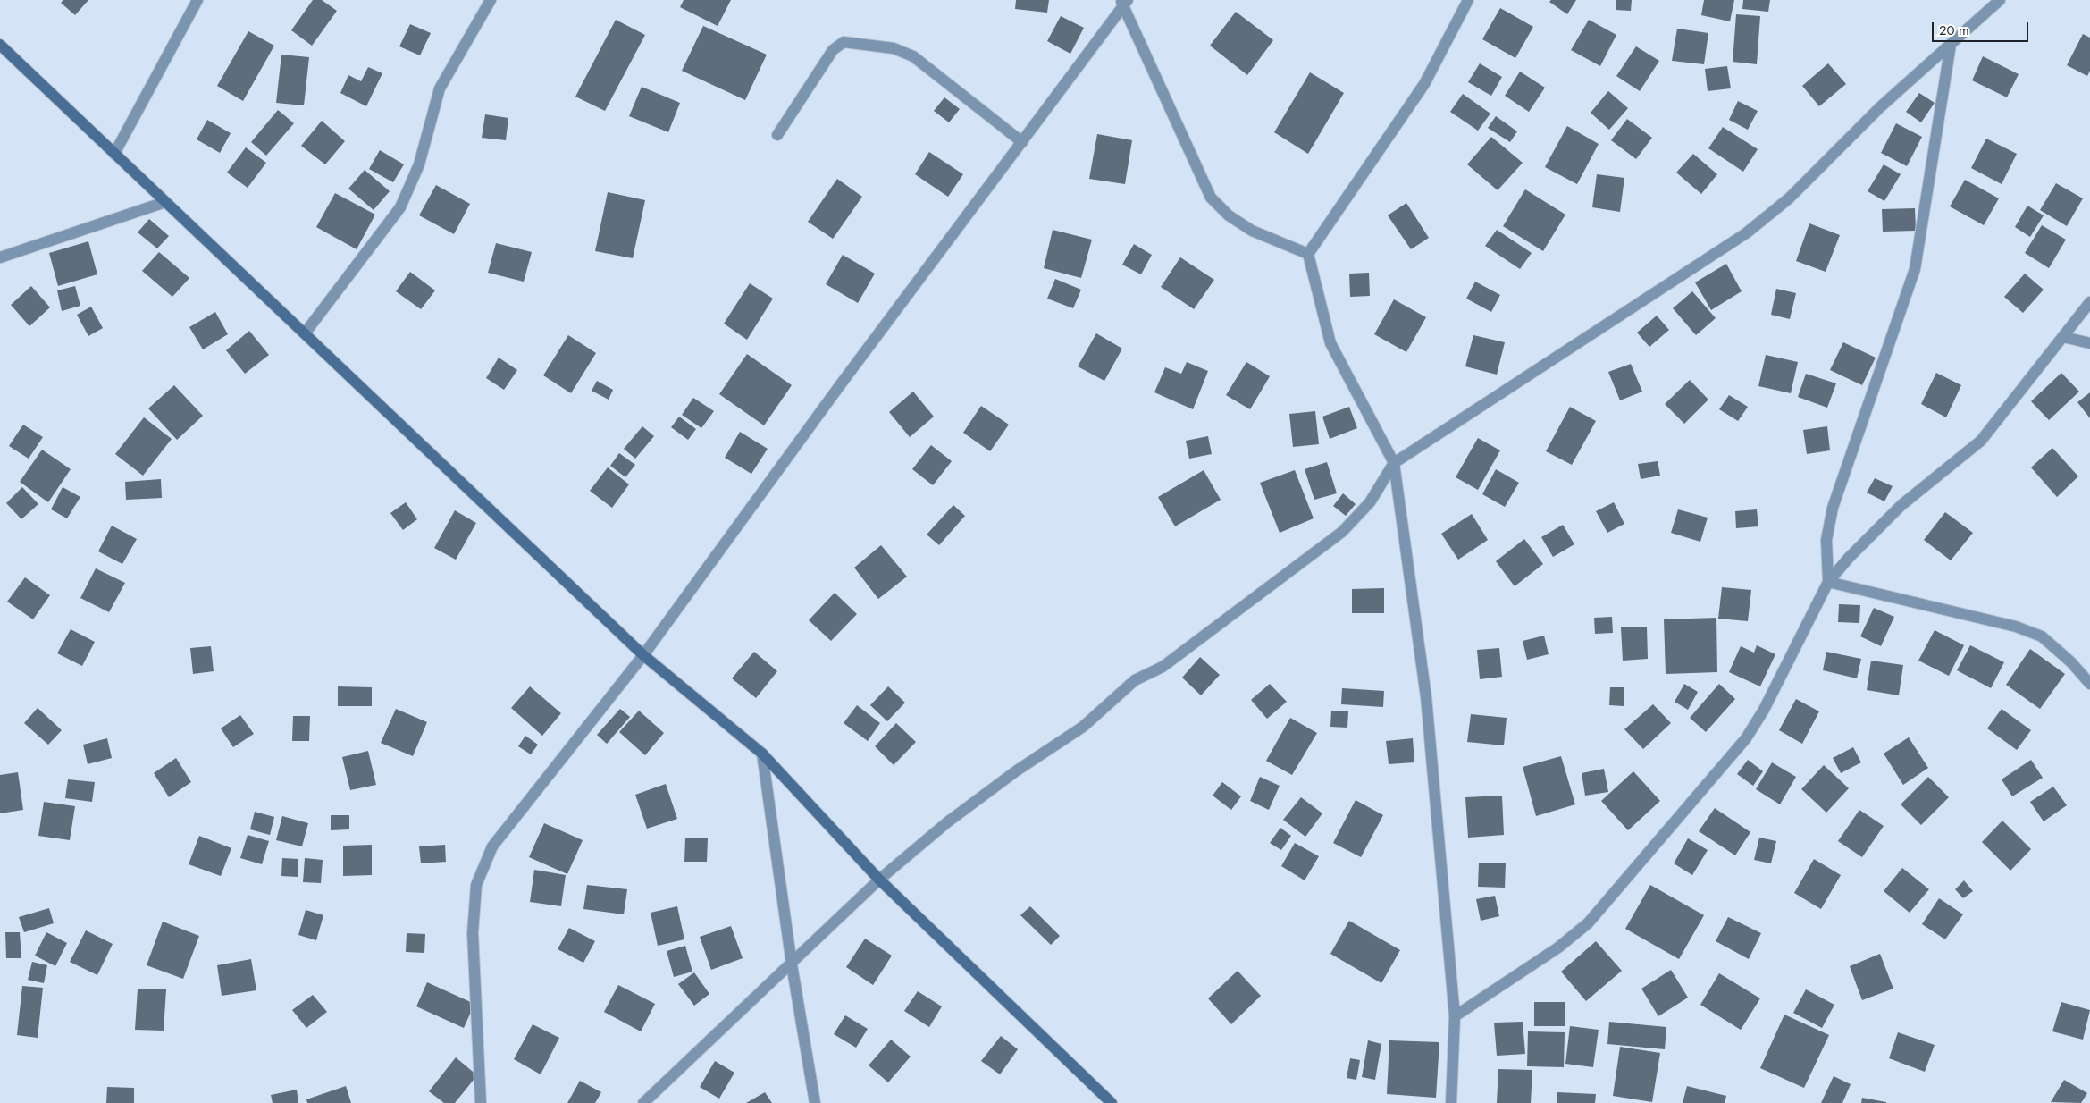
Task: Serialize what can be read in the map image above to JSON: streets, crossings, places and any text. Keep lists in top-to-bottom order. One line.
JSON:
{"scale_bar":"20 m"}
